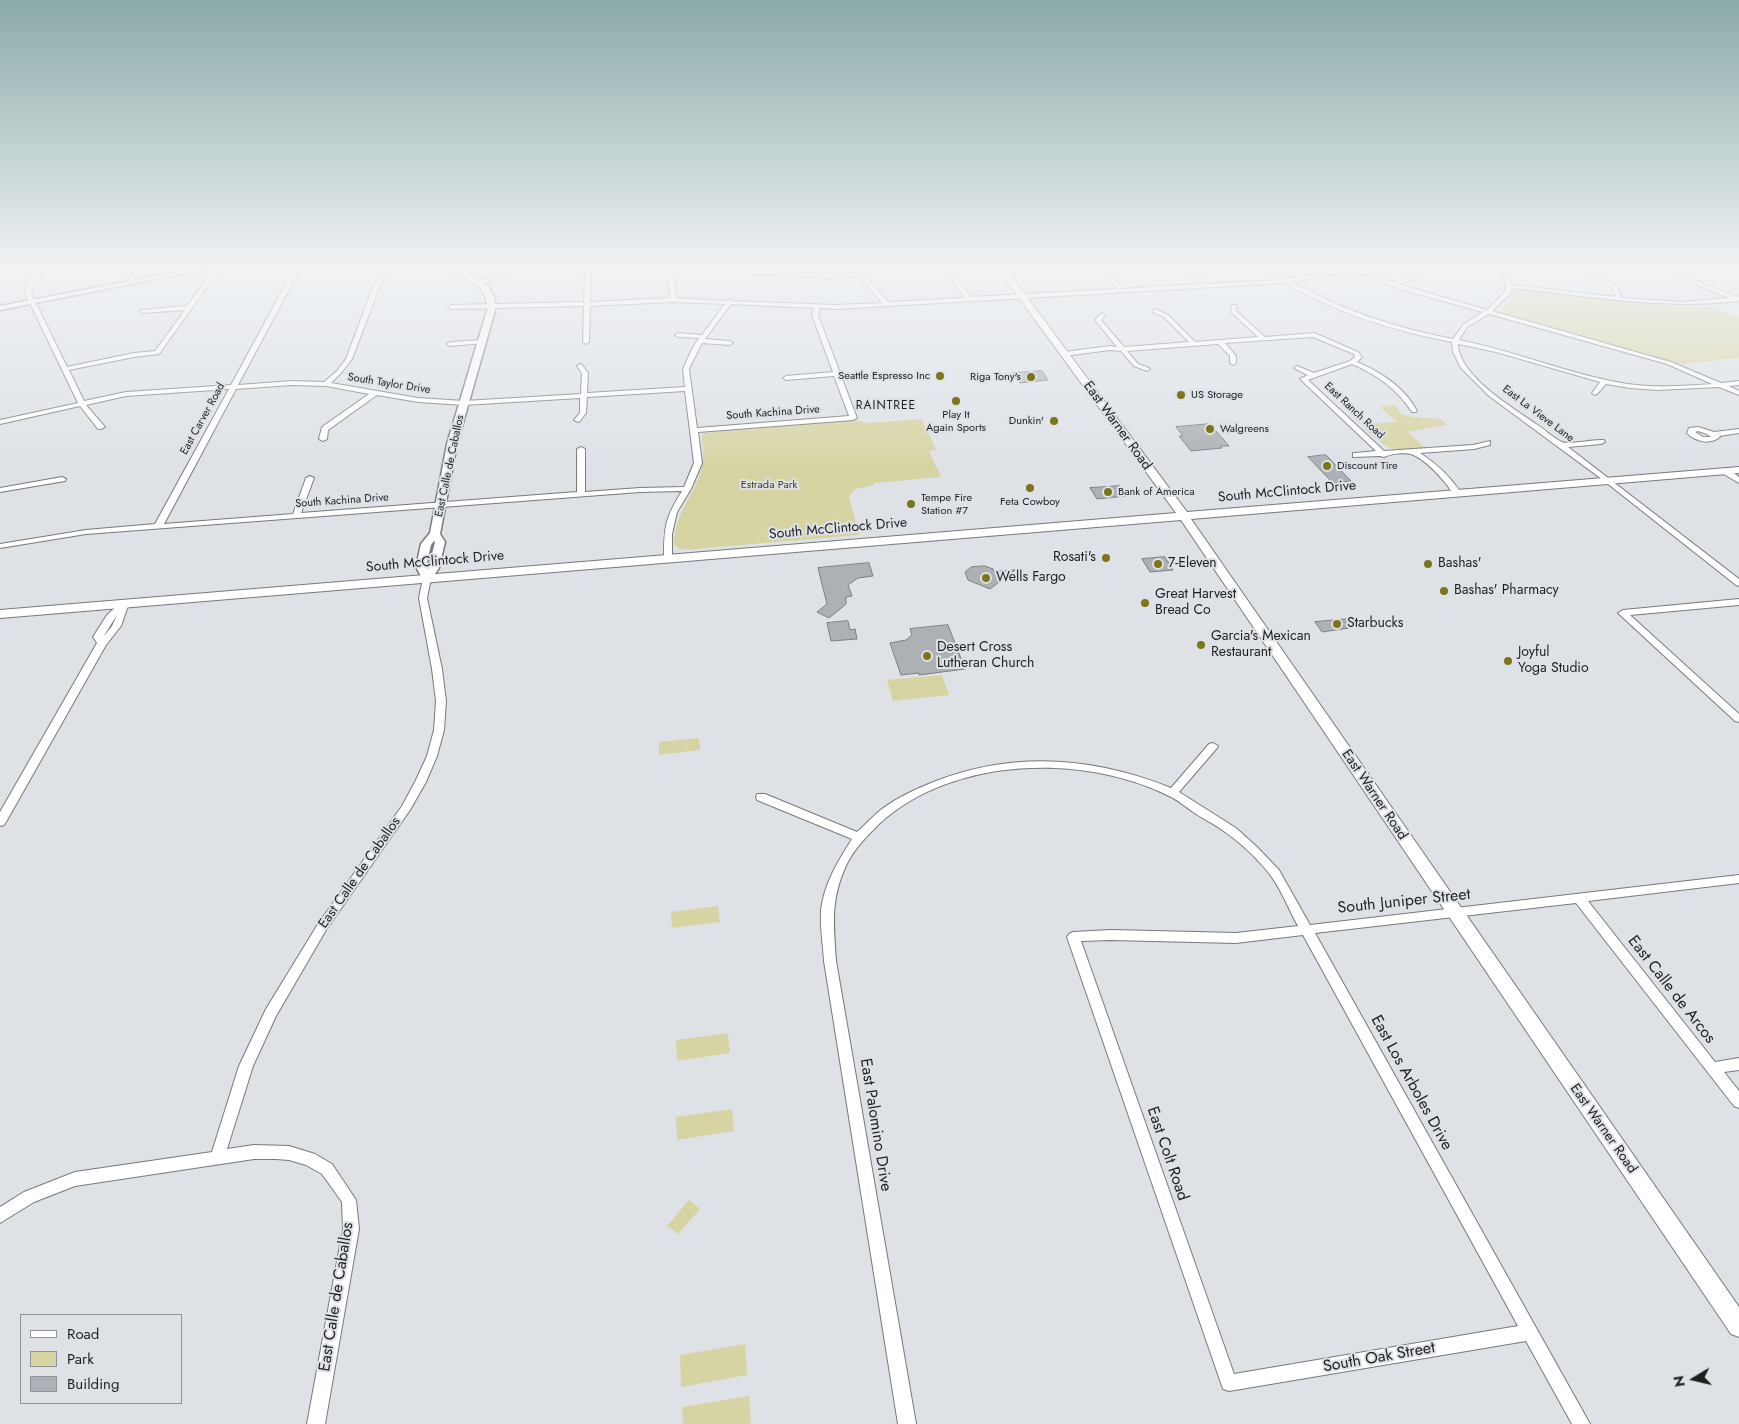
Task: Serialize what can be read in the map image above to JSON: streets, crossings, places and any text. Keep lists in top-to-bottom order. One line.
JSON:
{"streets":{"main road":["East Warner Road","South McClintock Drive"],"street":["South Taylor Drive","East Ranch Road","South Kachina Drive","East La Vieve Lane","East Carver Road","East Calle de Caballos","South Juniper Street","East Calle de Arcos","East Los Arboles Drive","East Palomino Drive","East Colt Road","South Oak Street"]},"crossings":[["South Taylor Drive","East Carver Road"],["South Taylor Drive","East Calle de Caballos"],["South Kachina Drive","East Carver Road"],["South Kachina Drive","East Calle de Caballos"],["East La Vieve Lane","South McClintock Drive"],["East Warner Road","South McClintock Drive"],["East Warner Road","South Juniper Street"],["East Calle de Caballos","South McClintock Drive"],["South Juniper Street","East Calle de Arcos"],["South Juniper Street","East Los Arboles Drive"],["South Juniper Street","East Colt Road"],["East Los Arboles Drive","East Palomino Drive"],["East Los Arboles Drive","South Oak Street"],["East Colt Road","South Oak Street"]],"districts":["RAINTREE"],"parks":["Estrada Park"],"places":["Seattle Espresso Inc","Riga Tony's","US Storage","Play It Again Sports","Dunkin'","Walgreens","Discount Tire","Feta Cowboy","Bank of America","Tempe Fire Station #7","Rosati's","7-Eleven","Bashas'","Wells Fargo","Bashas' Pharmacy","Great Harvest Bread Co","Starbucks","Garcia's Mexican Restaurant","Desert Cross Lutheran Church","Joyful Yoga Studio"],"legend":["Road","Park","Building"],"north":"left"}
